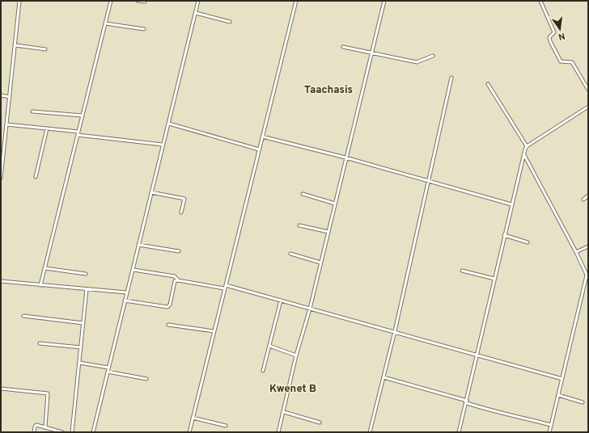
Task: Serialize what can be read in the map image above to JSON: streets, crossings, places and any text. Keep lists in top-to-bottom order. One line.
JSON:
{"districts":["Taachasis","Kwenet B"],"north":"bottom"}
